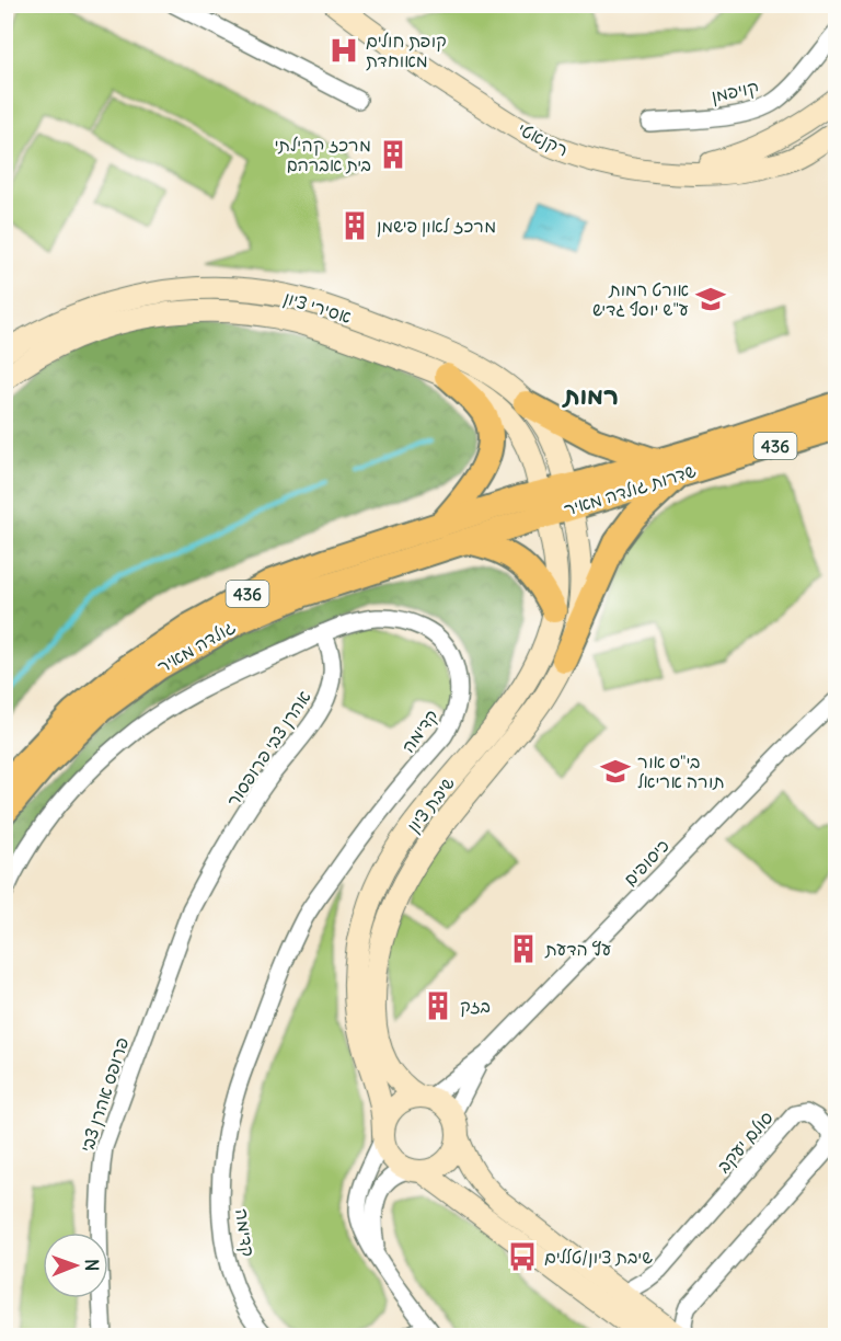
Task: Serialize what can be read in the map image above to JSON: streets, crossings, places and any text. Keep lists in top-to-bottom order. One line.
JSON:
{"streets":{"main road":["436","שדרות גולדה מאיר","גולדה מאיר"],"street":["קויפמן","רקנאטי","אסירי ציון","קדימה","אהרן צבי פרופסור","שיבת ציון","כיסופים","פרופס אהרן צבי","סולם יעקב"]},"crossings":[["אסירי ציון","436"],["אסירי ציון","שדרות גולדה מאיר"],["אסירי ציון","גולדה מאיר"],["אסירי ציון","שיבת ציון"],["436","שדרות גולדה מאיר"],["436","שיבת ציון"],["שדרות גולדה מאיר","גולדה מאיר"],["שדרות גולדה מאיר","שיבת ציון"],["גולדה מאיר","שיבת ציון"],["קדימה","אהרן צבי פרופסור"],["אהרן צבי פרופסור","פרופס אהרן צבי"],["שיבת ציון","כיסופים"]],"districts":["רמות"],"places":{"hospital":["קופת חולים מאוחדת"],"building":["מרכז קהילתי בית אברהם","מרכז לאון פישמן","עץ הדעת","בזק"],"school or university":["אורט רמות ע\"ש יוסף גדיש","בי\"ס אור תורה אריאל"],"bus stop":["שיבת ציון/טללים"]},"north":"right"}
